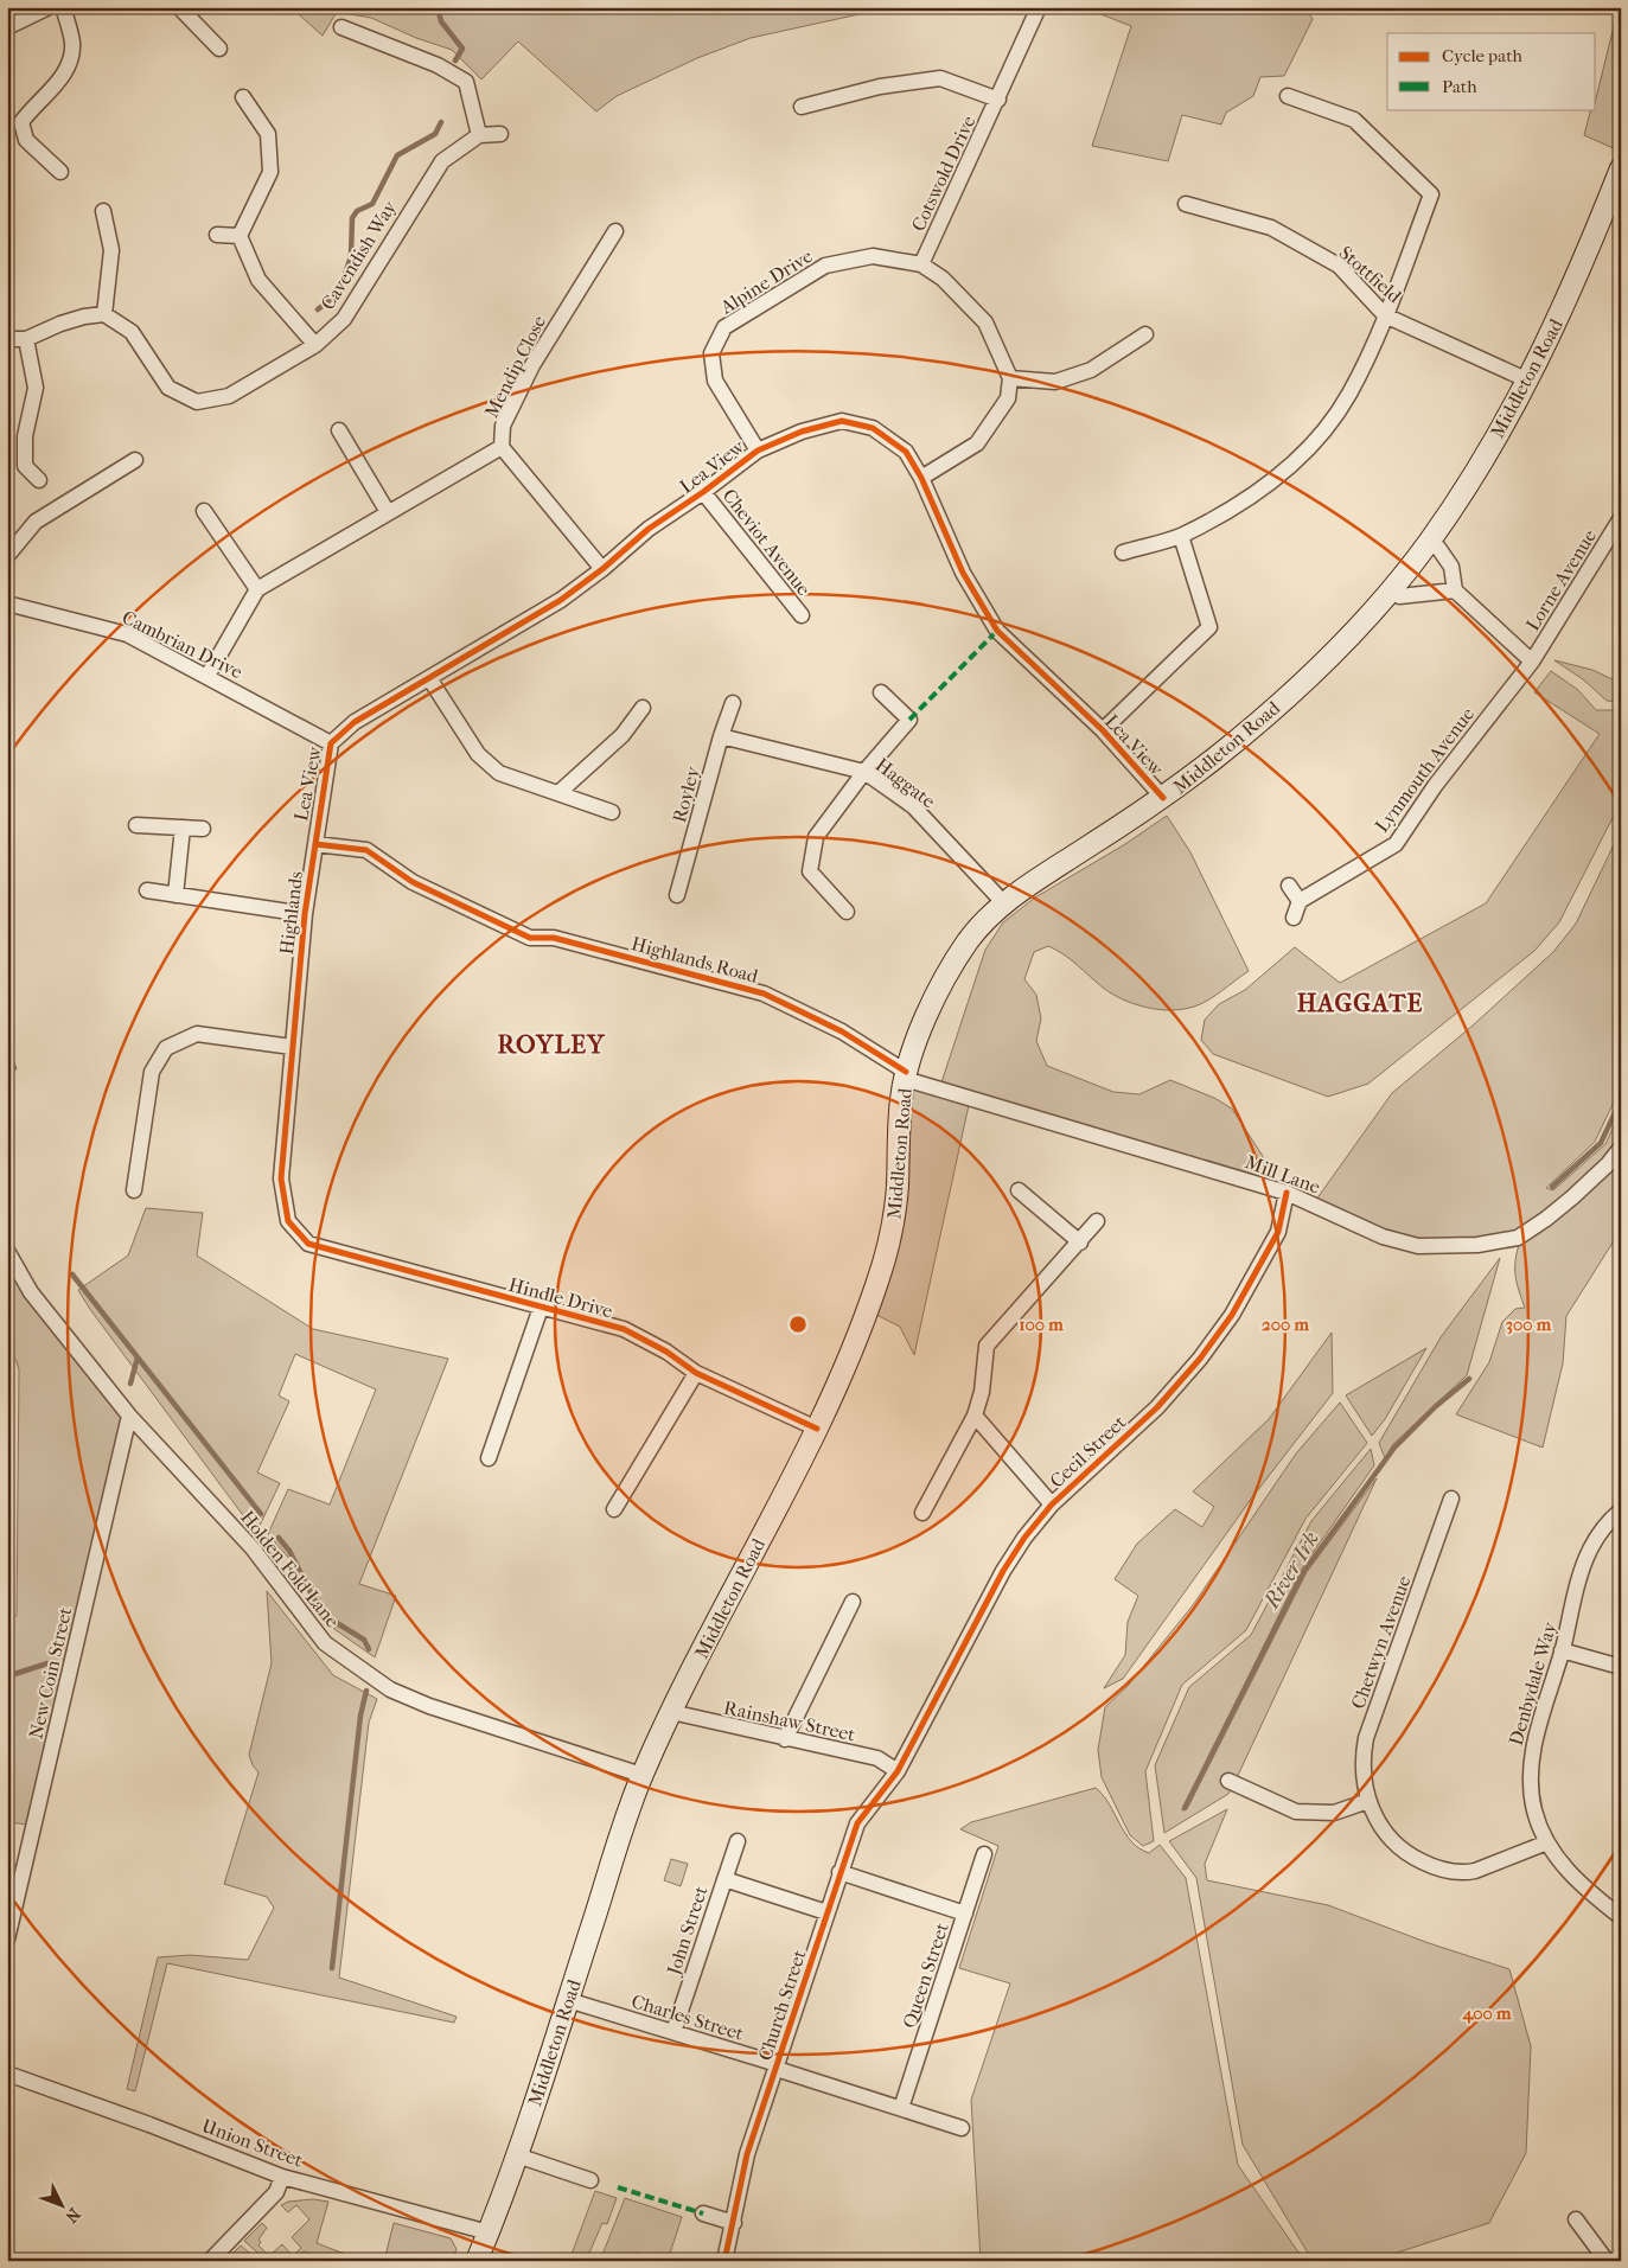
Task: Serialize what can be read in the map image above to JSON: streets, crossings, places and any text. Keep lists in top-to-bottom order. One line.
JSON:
{"streets":{"main road":["Middleton Road"],"street":["Cotswold Drive","Cavendish Way","Stottfield","Alpine Drive","Mendip Close","Lea View","Cheviot Avenue","Lorne Avenue","Cambrian Drive","Lynmouth Avenue","Haggate","Royley","Highlands","Highlands Road","Mill Lane","Hindle Drive","Cecil Street","Holden Fold Lane","Chetwyn Avenue","New Coin Street","Denbydale Way","Rainshaw Street","John Street","Queen Street","Church Street","Charles Street","Union Street"]},"crossings":[["Cotswold Drive","Alpine Drive"],["Stottfield","Middleton Road"],["Alpine Drive","Lea View"],["Mendip Close","Lea View"],["Middleton Road","Lea View"],["Middleton Road","Haggate"],["Middleton Road","Highlands Road"],["Middleton Road","Mill Lane"],["Middleton Road","Hindle Drive"],["Middleton Road","Holden Fold Lane"],["Middleton Road","Rainshaw Street"],["Middleton Road","Charles Street"],["Middleton Road","Union Street"],["Lea View","Cheviot Avenue"],["Lea View","Cambrian Drive"],["Lea View","Highlands"],["Lea View","Highlands Road"],["Lorne Avenue","Lynmouth Avenue"],["Haggate","Royley"],["Highlands","Highlands Road"],["Highlands","Hindle Drive"],["Highlands Road","Mill Lane"],["Mill Lane","Cecil Street"],["Cecil Street","Rainshaw Street"],["Cecil Street","Church Street"],["Holden Fold Lane","New Coin Street"],["Chetwyn Avenue","Denbydale Way"],["Rainshaw Street","Church Street"],["John Street","Charles Street"],["Queen Street","Charles Street"],["Church Street","Charles Street"]],"districts":["HAGGATE","ROYLEY"],"water":["River Irk"],"legend":["Cycle path","Path"],"north":"bottom right","rings":["100 m","200 m","300 m","400 m"]}
